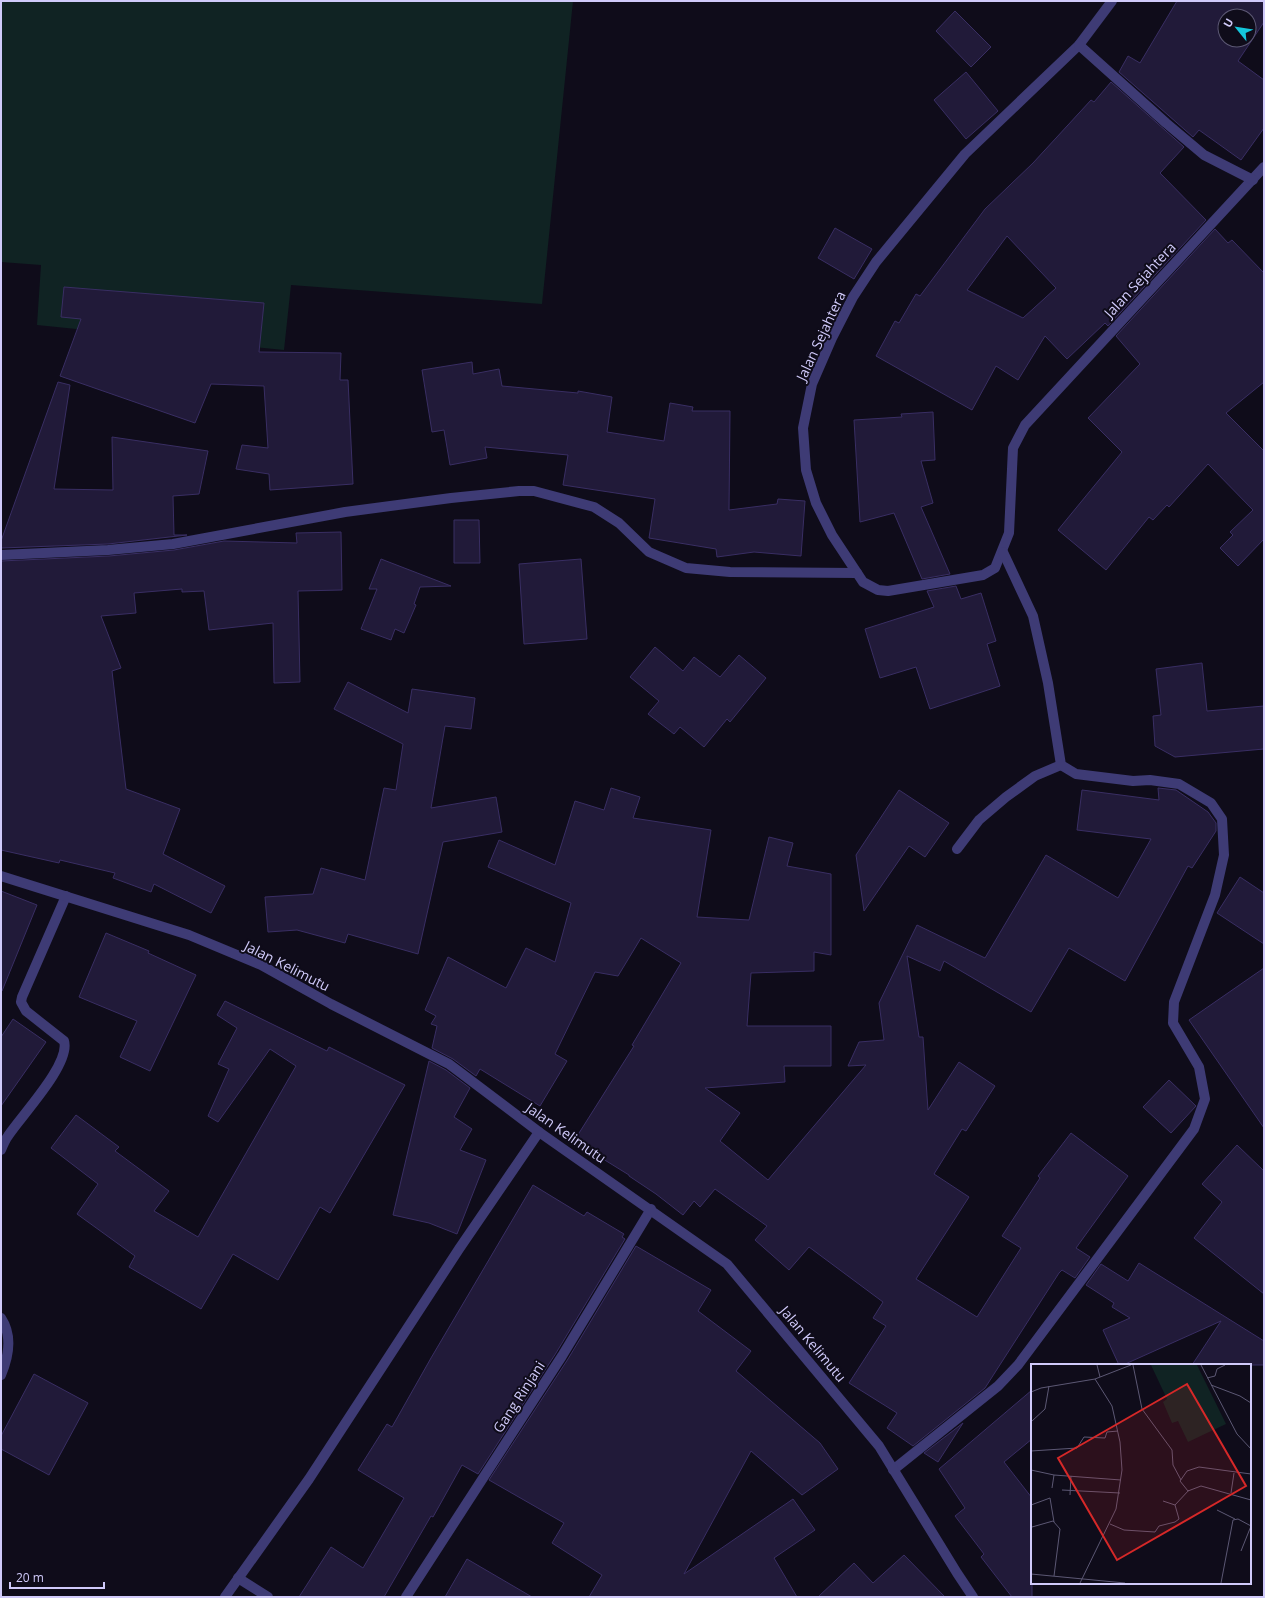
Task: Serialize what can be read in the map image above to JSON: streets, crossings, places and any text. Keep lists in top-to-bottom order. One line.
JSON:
{"streets":{"street":["Jalan Sejahtera","Jalan Kelimutu","Gang Rinjani"]},"crossings":[["Jalan Kelimutu","Gang Rinjani"]],"scale_bar":"20 m","north":"top left"}
